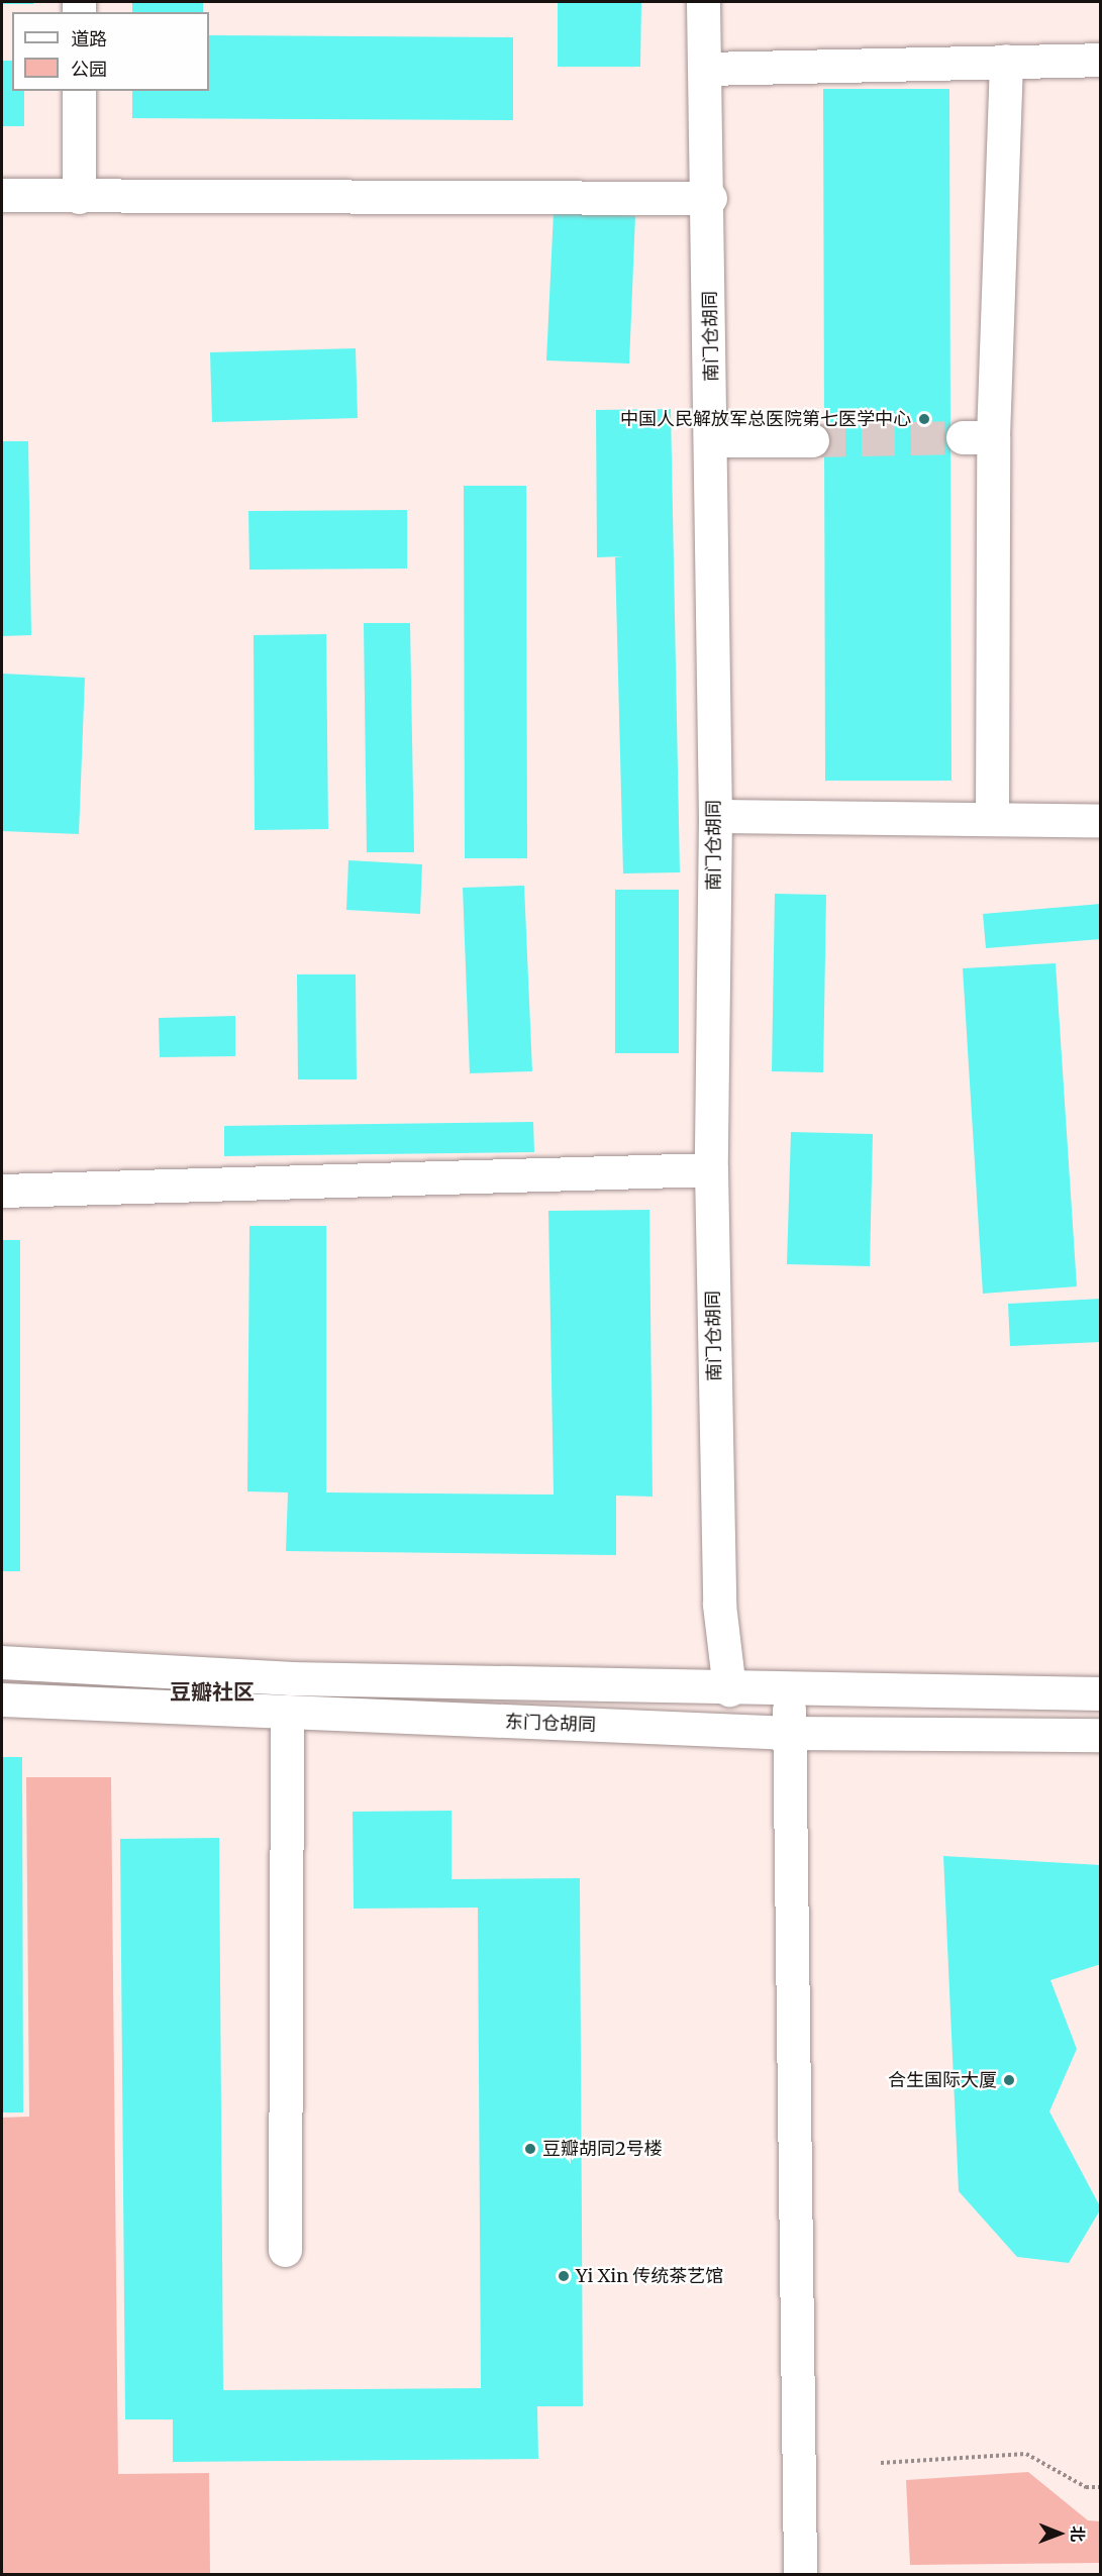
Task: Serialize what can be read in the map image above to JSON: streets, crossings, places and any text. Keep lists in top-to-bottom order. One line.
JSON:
{"streets":{"street":["南门仓胡同","东门仓胡同"]},"districts":["豆瓣社区"],"places":["中国人民解放军总医院第七医学中心","合生国际大厦","豆瓣胡同2号楼","Yi Xin 传统茶艺馆"],"legend":["道路","公园"],"north":"right"}
